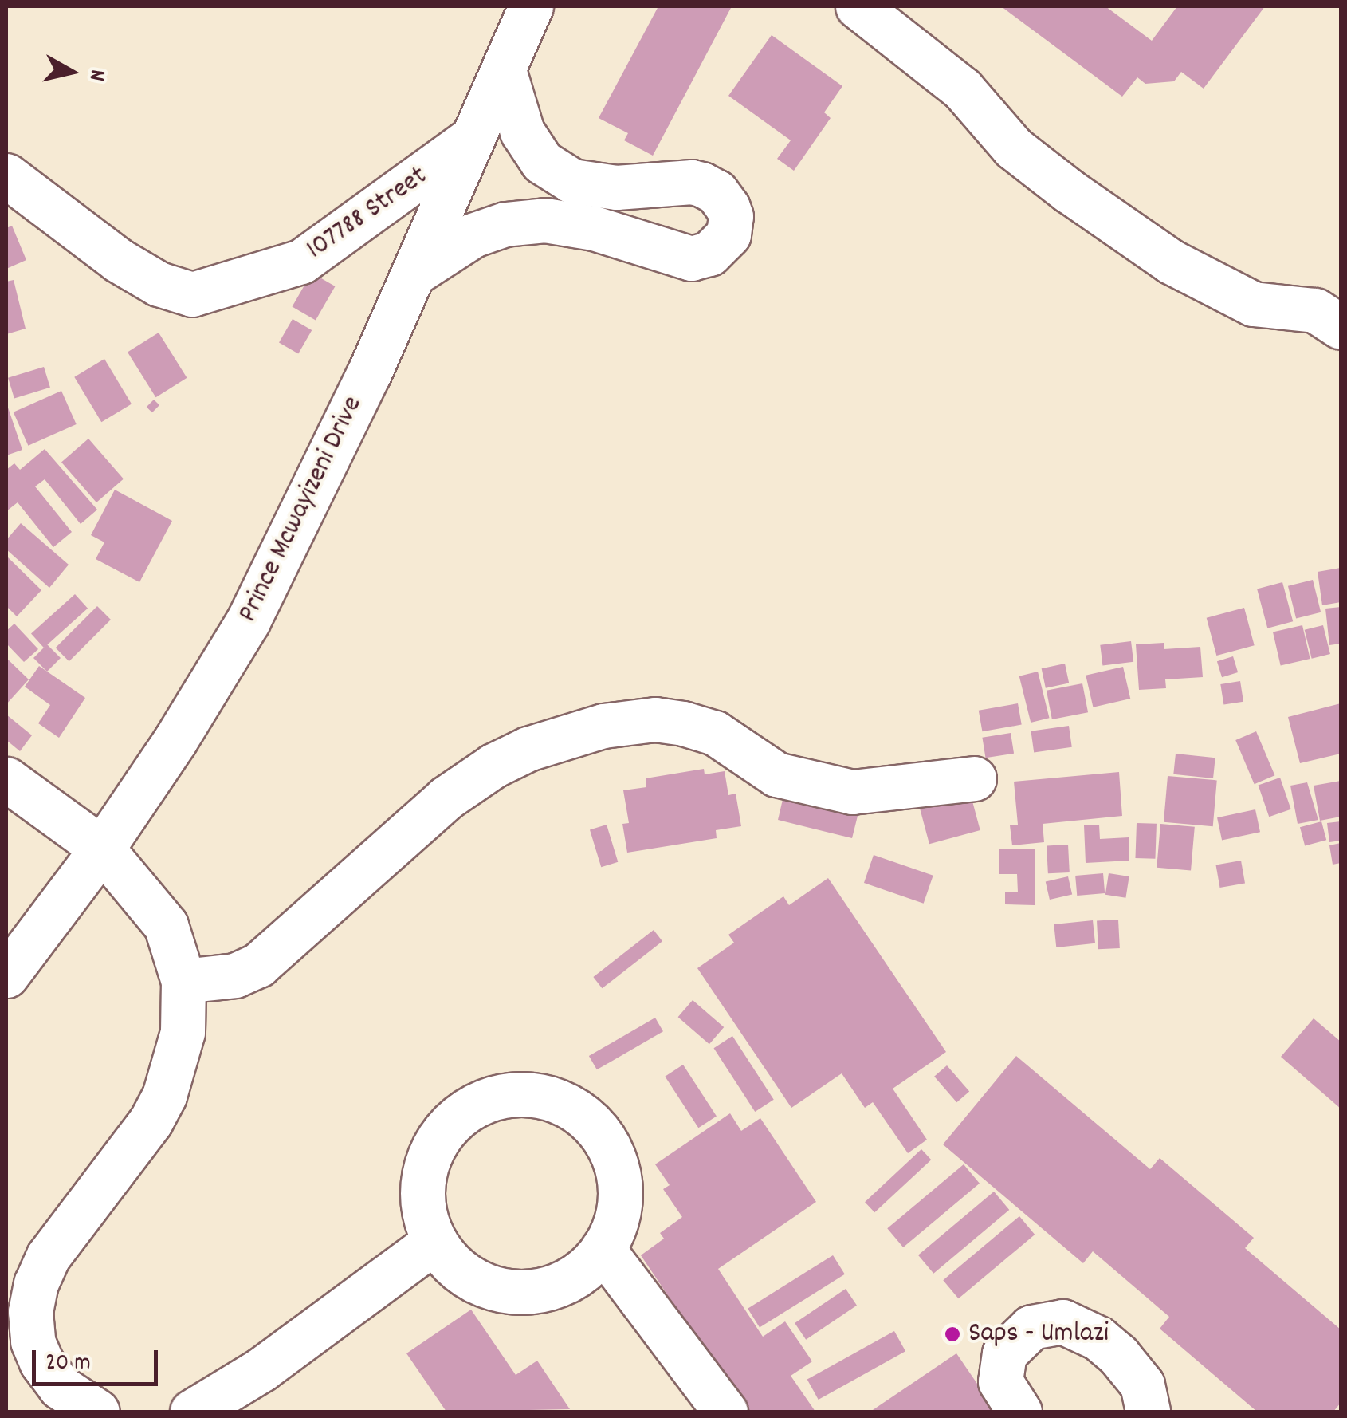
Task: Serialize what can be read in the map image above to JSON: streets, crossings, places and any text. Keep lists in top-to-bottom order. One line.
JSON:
{"streets":{"street":["107788 Street","Prince Mcwayizeni Drive"]},"crossings":[["107788 Street","Prince Mcwayizeni Drive"]],"places":["Saps - Umlazi"],"scale_bar":"20 m","north":"right"}
